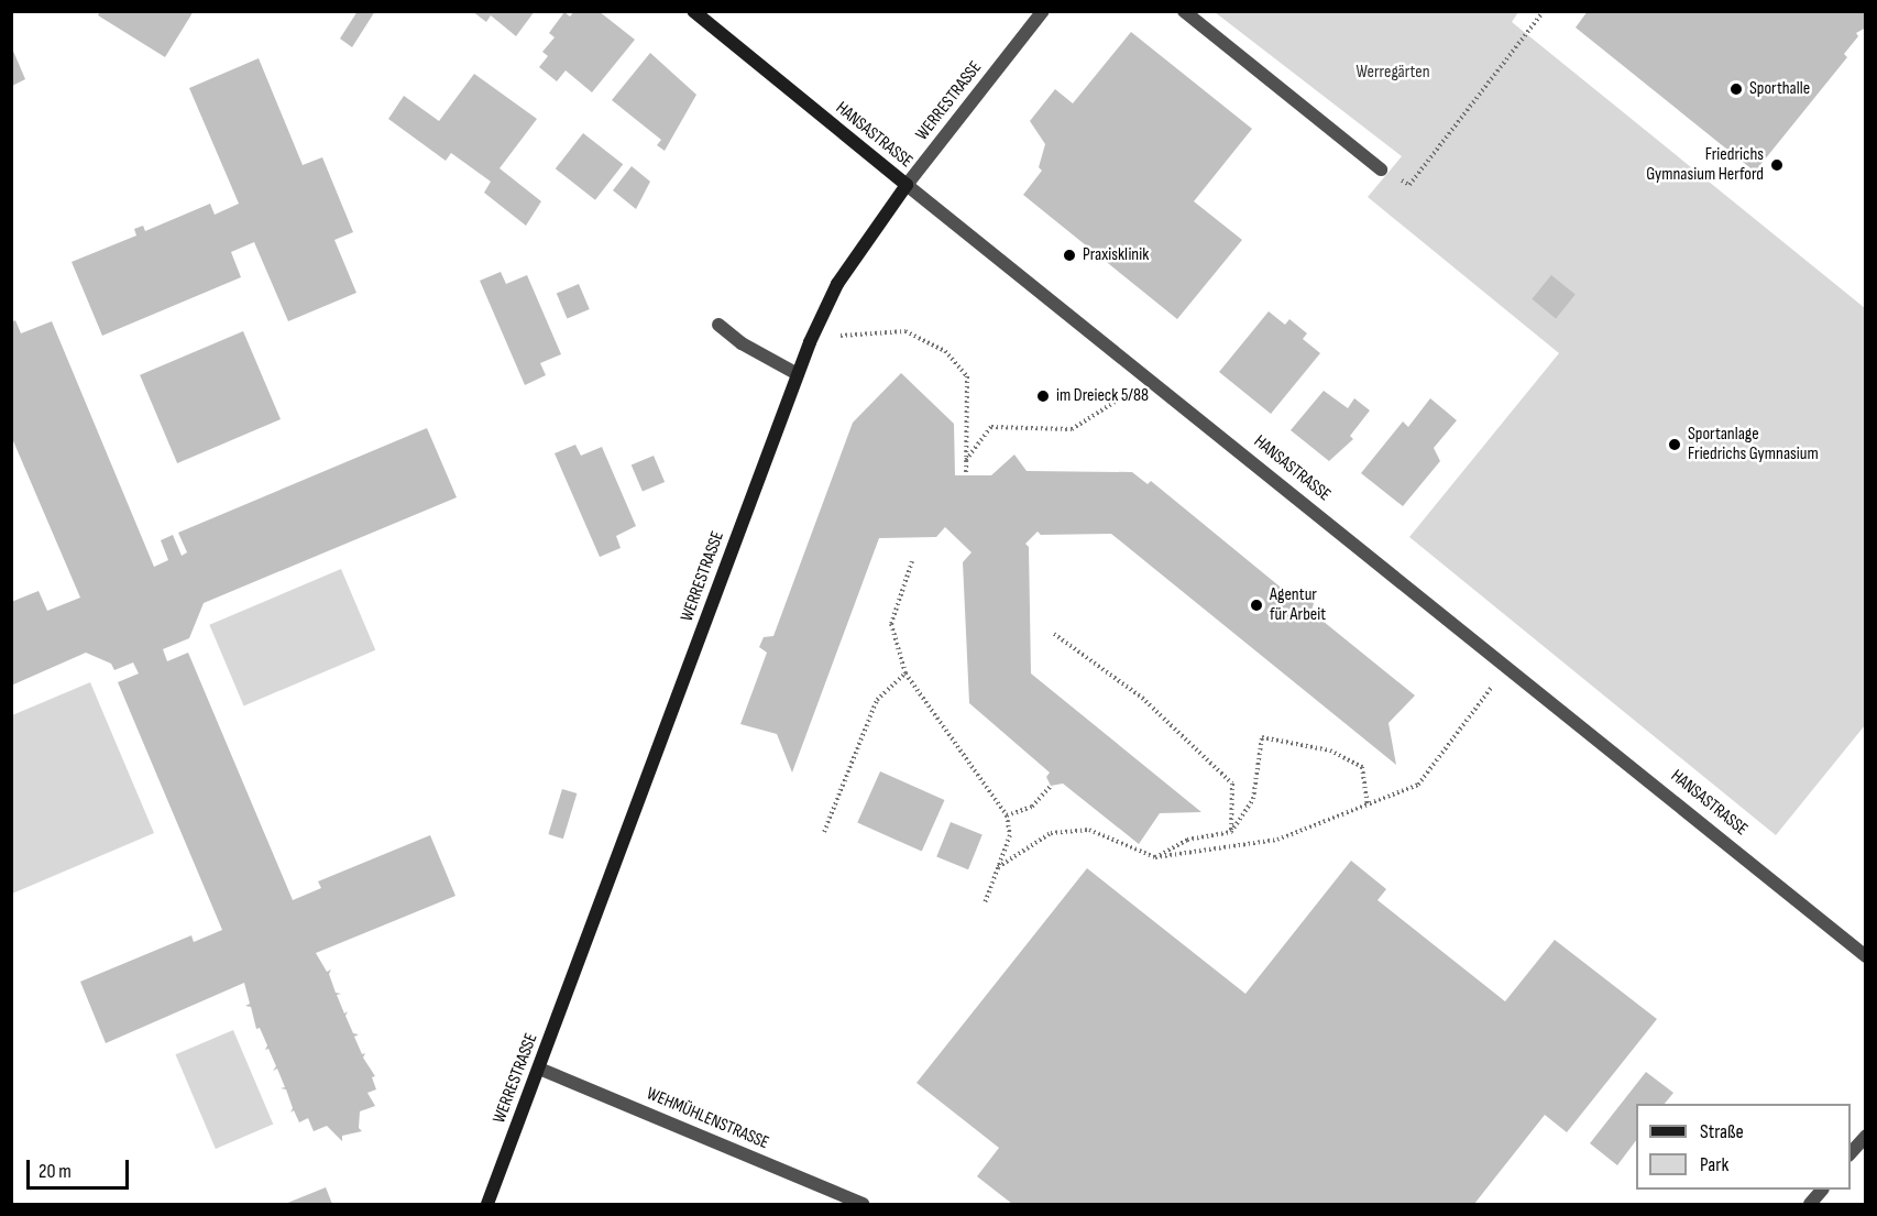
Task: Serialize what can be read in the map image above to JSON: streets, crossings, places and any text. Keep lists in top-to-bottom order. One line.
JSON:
{"streets":{"main road":["WERRESTRASSE","HANSASTRASSE"],"street":["WEHMÜHLENSTRASSE"]},"crossings":[["WERRESTRASSE","HANSASTRASSE"],["WERRESTRASSE","WEHMÜHLENSTRASSE"]],"parks":["Werregärten"],"places":["Sporthalle","Friedrichs Gymnasium Herford","Praxisklinik","im Dreieck 5/88","Sportanlage Friedrichs Gymnasium","Agentur für Arbeit"],"legend":["Straße","Park"],"scale_bar":"20 m"}
